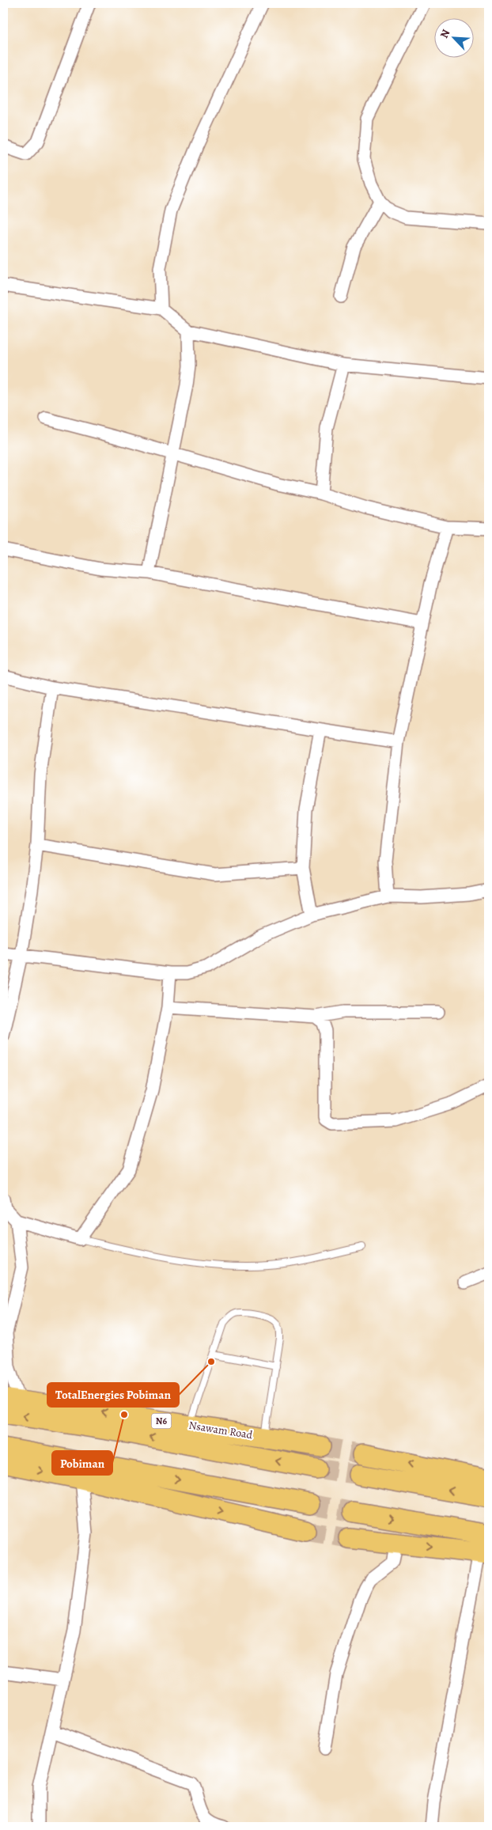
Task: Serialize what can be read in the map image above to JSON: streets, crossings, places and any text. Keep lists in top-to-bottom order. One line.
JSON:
{"streets":{"highway":["N6","Nsawam Road"]},"places":["TotalEnergies Pobiman","Pobiman"],"north":"top left"}
